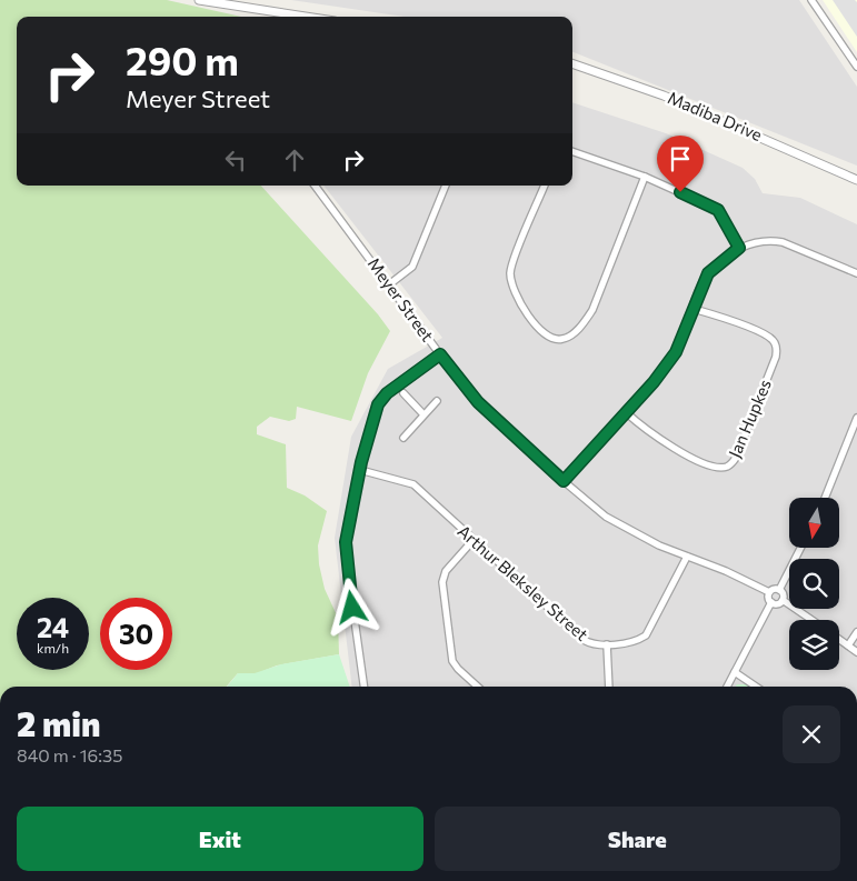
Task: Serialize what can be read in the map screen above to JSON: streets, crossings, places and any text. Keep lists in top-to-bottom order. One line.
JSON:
{"streets":{"street":["Madiba Drive","Meyer Street","Jan Hupkes","Arthur Bleksley Street"]},"crossings":[["Meyer Street","Arthur Bleksley Street"]],"north":"bottom","page":{"turn":["290 m","Meyer Street"],"speed":"24 km/h","limit":"30","heading":["2 min","840 m · 16:35"],"buttons":["Exit","Share"]}}
